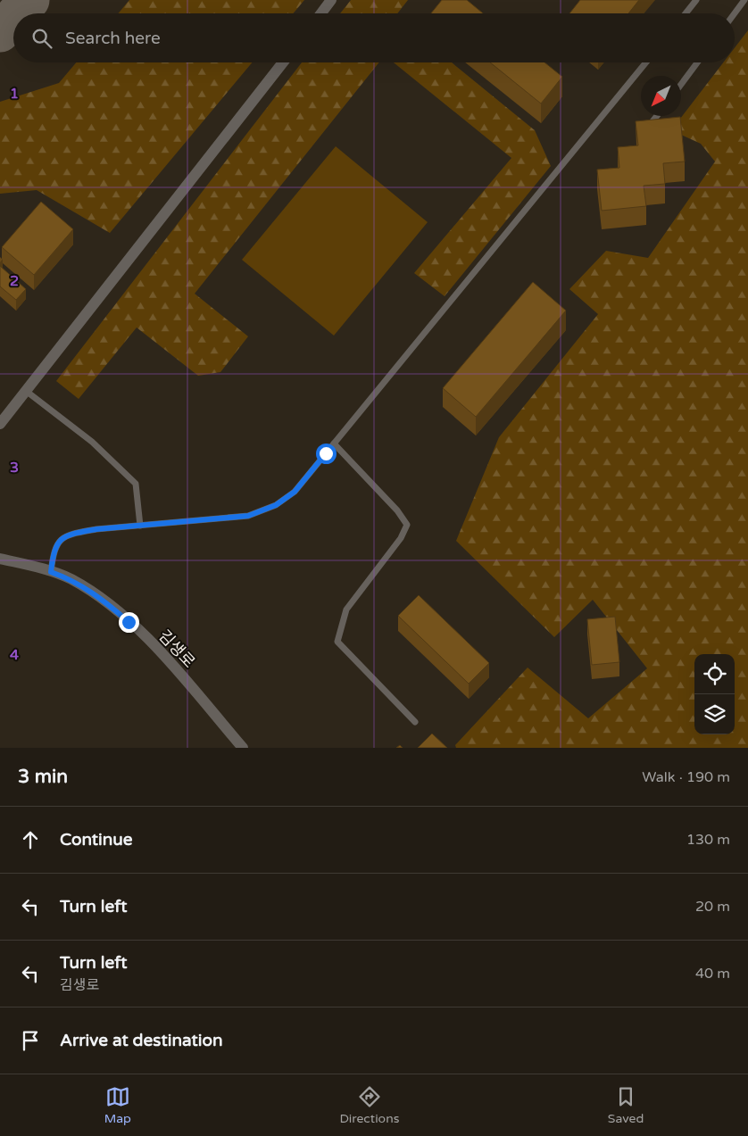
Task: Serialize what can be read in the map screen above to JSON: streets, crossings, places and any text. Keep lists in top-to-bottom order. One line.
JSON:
{"streets":{"street":["김생로"]},"north":"bottom left","page":{"search":"Search here","heading":["3 min","Walk · 190 m"],"list":[["Continue","130 m"],["Turn left","20 m"],["Turn left","김생로","40 m"],"Arrive at destination"],"nav":["Map","Directions","Saved"]},"grid":{"rows":["1","2","3","4"]}}
